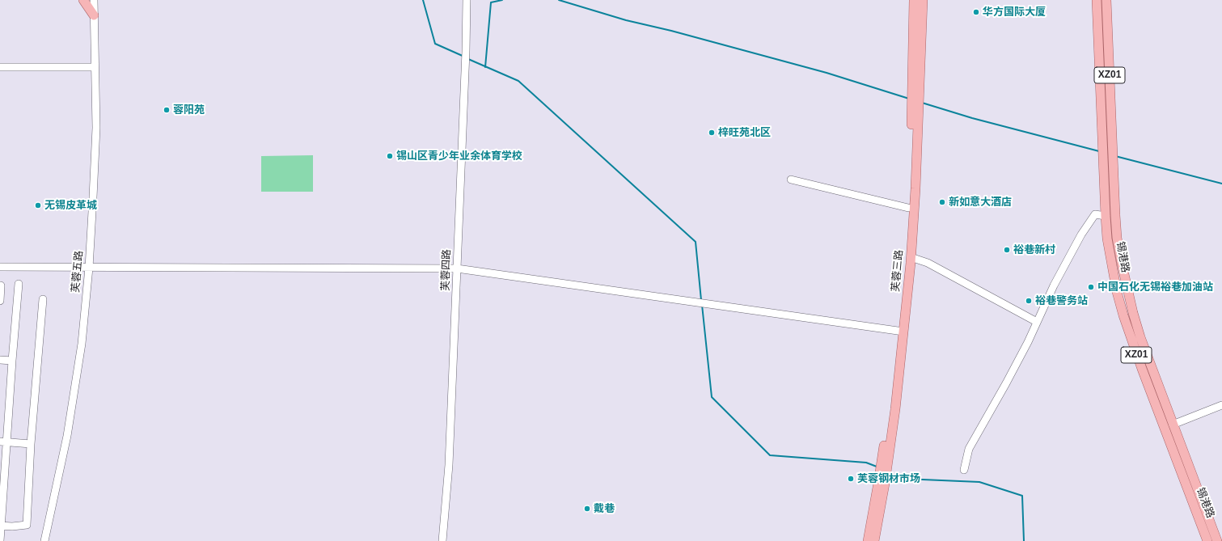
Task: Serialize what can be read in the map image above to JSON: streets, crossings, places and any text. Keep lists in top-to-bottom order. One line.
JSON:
{"streets":{"main road":["XZ01","锡港路","芙蓉三路"],"street":["芙蓉四路","芙蓉五路"]},"places":["华方国际大厦","蓉阳苑","梓旺苑北区","锡山区青少年业余体育学校","新如意大酒店","无锡皮革城","裕巷新村","中国石化无锡裕巷加油站","裕巷警务站","芙蓉钢材市场","戴巷"]}
